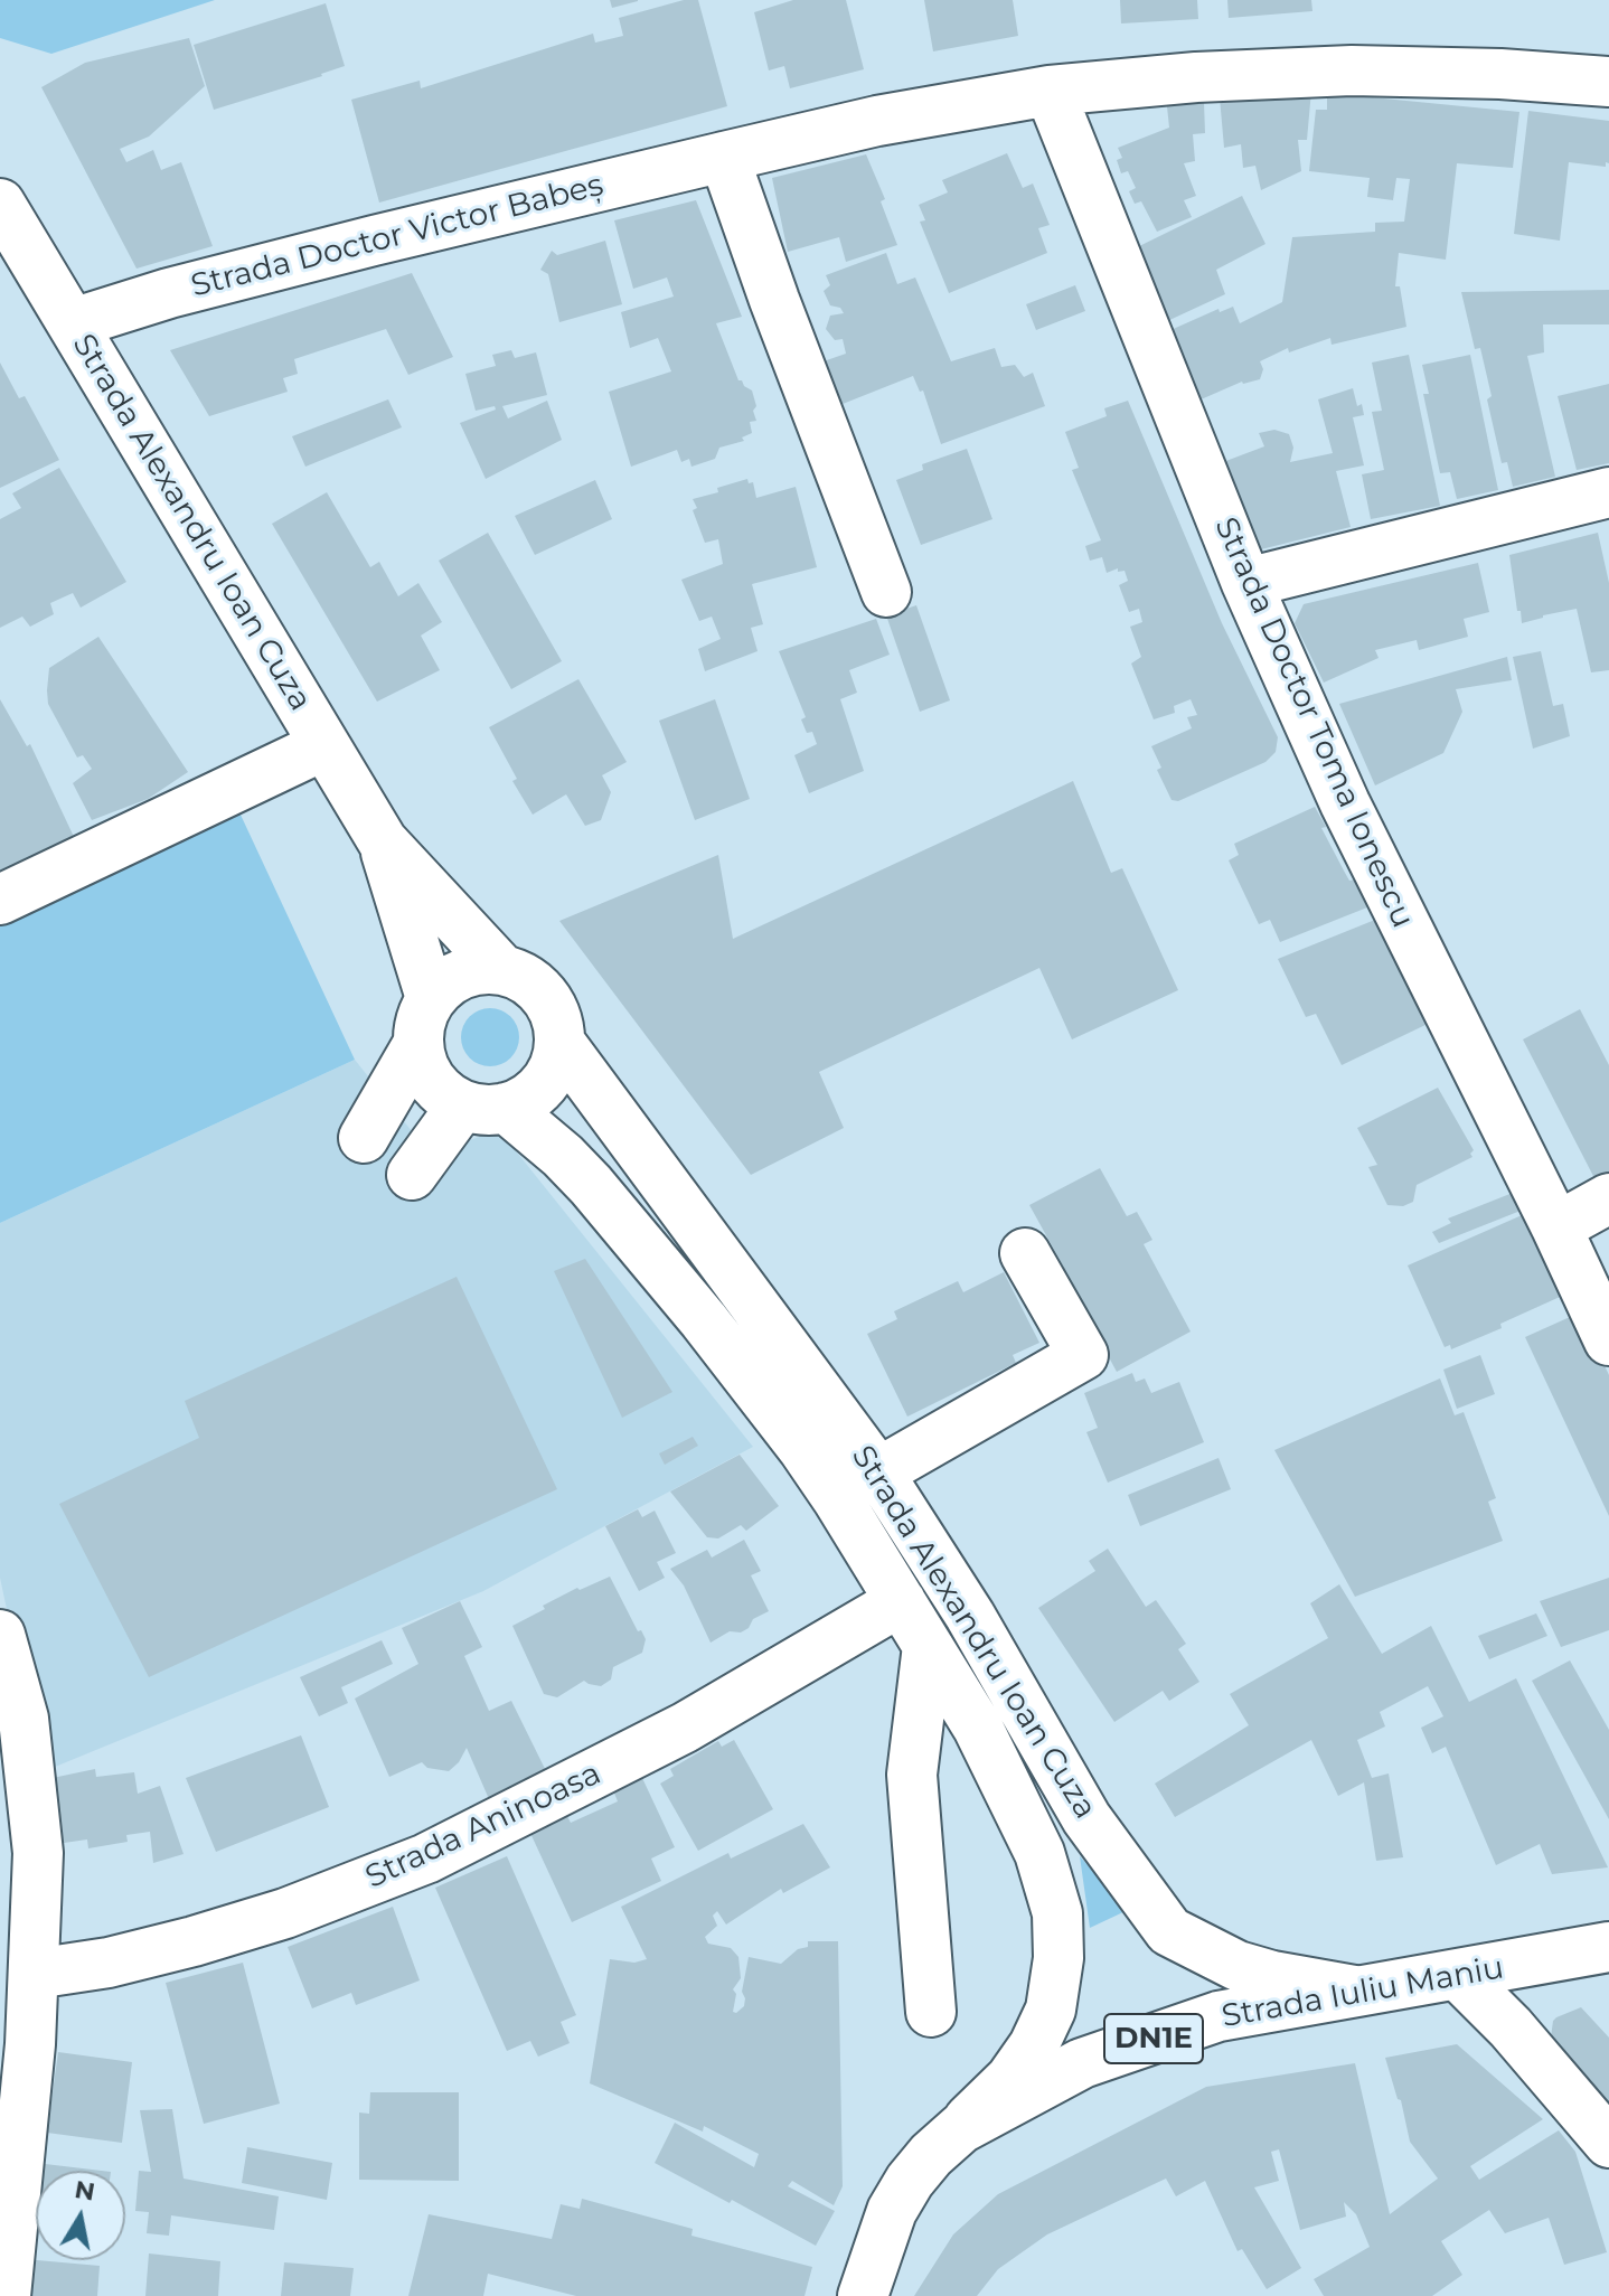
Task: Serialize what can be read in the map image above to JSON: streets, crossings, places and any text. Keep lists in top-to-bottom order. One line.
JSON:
{"streets":{"street":["Strada Doctor Victor Babeș","Strada Alexandru Ioan Cuza","Strada Doctor Toma Ionescu","Strada Aninoasa","Strada Iuliu Maniu","DN1E"]},"crossings":[["Strada Doctor Victor Babeș","Strada Alexandru Ioan Cuza"],["Strada Doctor Victor Babeș","Strada Doctor Toma Ionescu"],["Strada Alexandru Ioan Cuza","Strada Aninoasa"],["Strada Alexandru Ioan Cuza","Strada Iuliu Maniu"]],"north":"top"}
